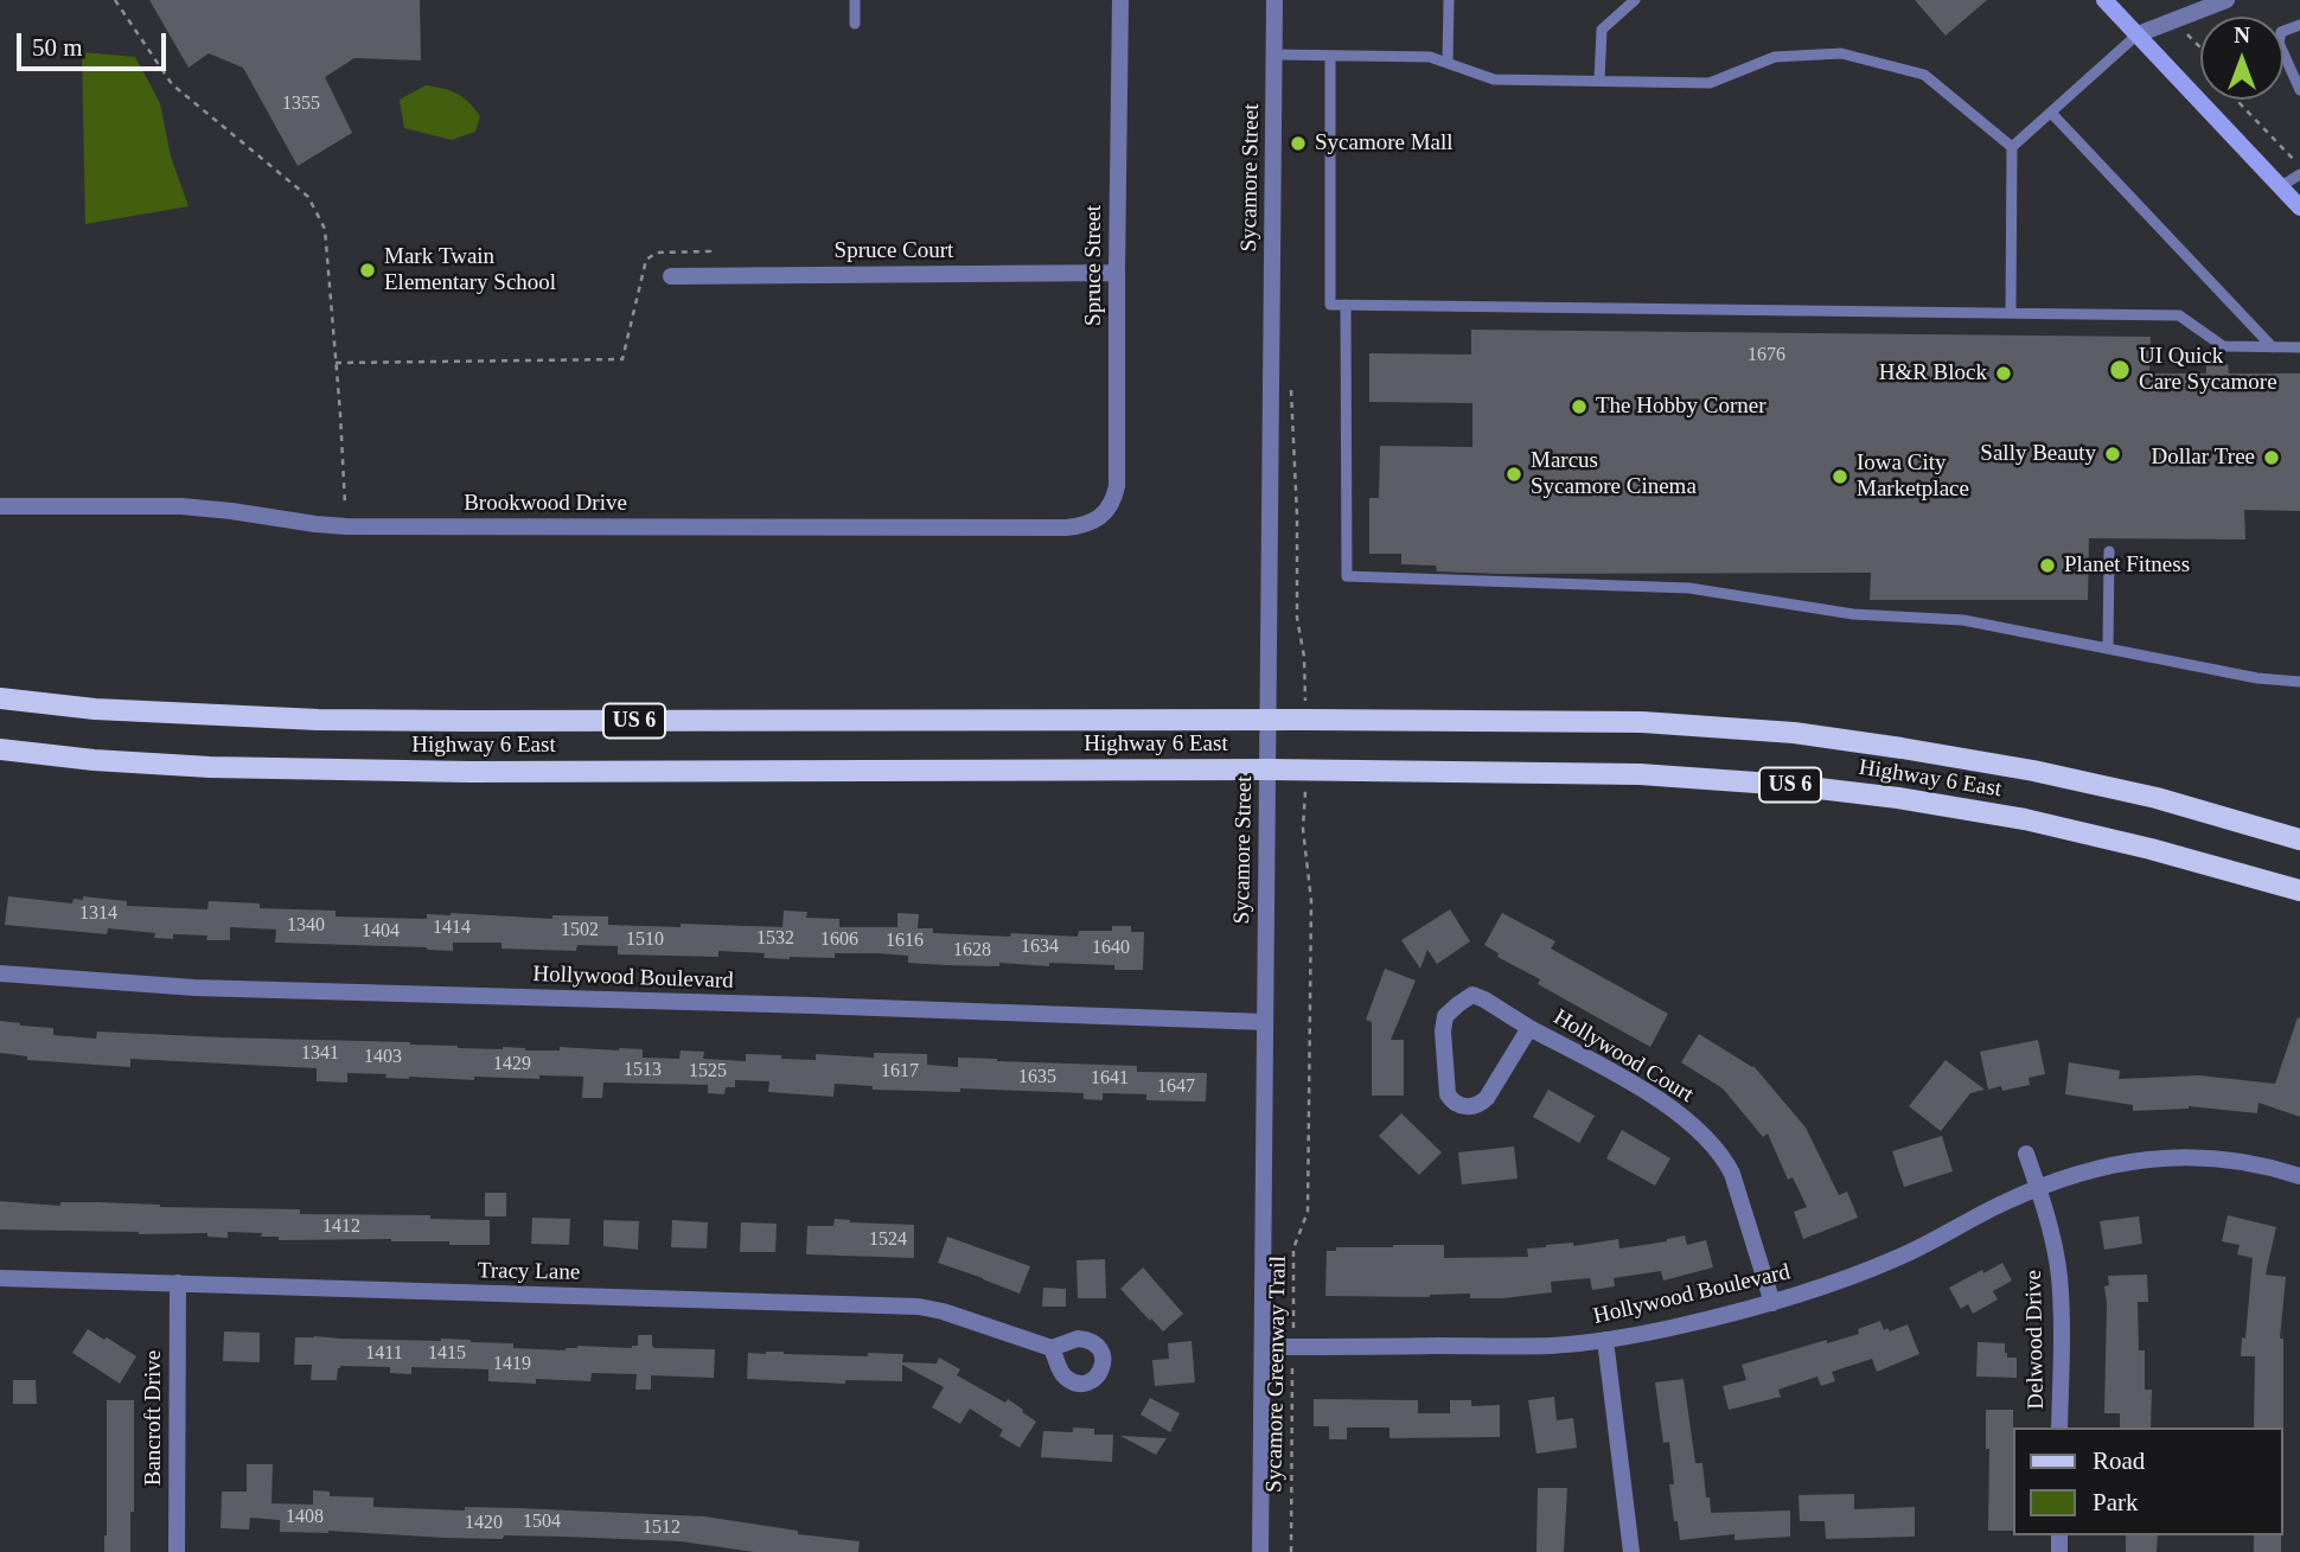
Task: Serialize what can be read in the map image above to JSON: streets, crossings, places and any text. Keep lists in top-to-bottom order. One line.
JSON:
{"streets":{"main road":["US 6","Highway 6 East"],"street":["Sycamore Street","Spruce Court","Spruce Street","Brookwood Drive","Hollywood Boulevard","Hollywood Court","Tracy Lane","Delwood Drive","Bancroft Drive"],"path":["Sycamore Greenway Trail"]},"crossings":[["Sycamore Street","Highway 6 East"],["Sycamore Street","Hollywood Boulevard"],["Spruce Court","Spruce Street"],["Spruce Street","Brookwood Drive"],["Highway 6 East","Sycamore Greenway Trail"],["Hollywood Boulevard","Hollywood Court"],["Hollywood Boulevard","Delwood Drive"],["Hollywood Boulevard","Sycamore Greenway Trail"],["Tracy Lane","Bancroft Drive"]],"places":["Sycamore Mall","Mark Twain Elementary School","UI Quick Care Sycamore","H&R Block","The Hobby Corner","Sally Beauty","Dollar Tree","Marcus Sycamore Cinema","Iowa City Marketplace","Planet Fitness"],"house_numbers":["1355","1676","1314","1340","1414","1502","1404","1532","1510","1606","1616","1634","1640","1628","1341","1403","1429","1513","1525","1617","1635","1641","1647","1412","1524","1411","1415","1419","1408","1504","1420","1512"],"legend":["Road","Park"],"scale_bar":"50 m","north":"top"}
